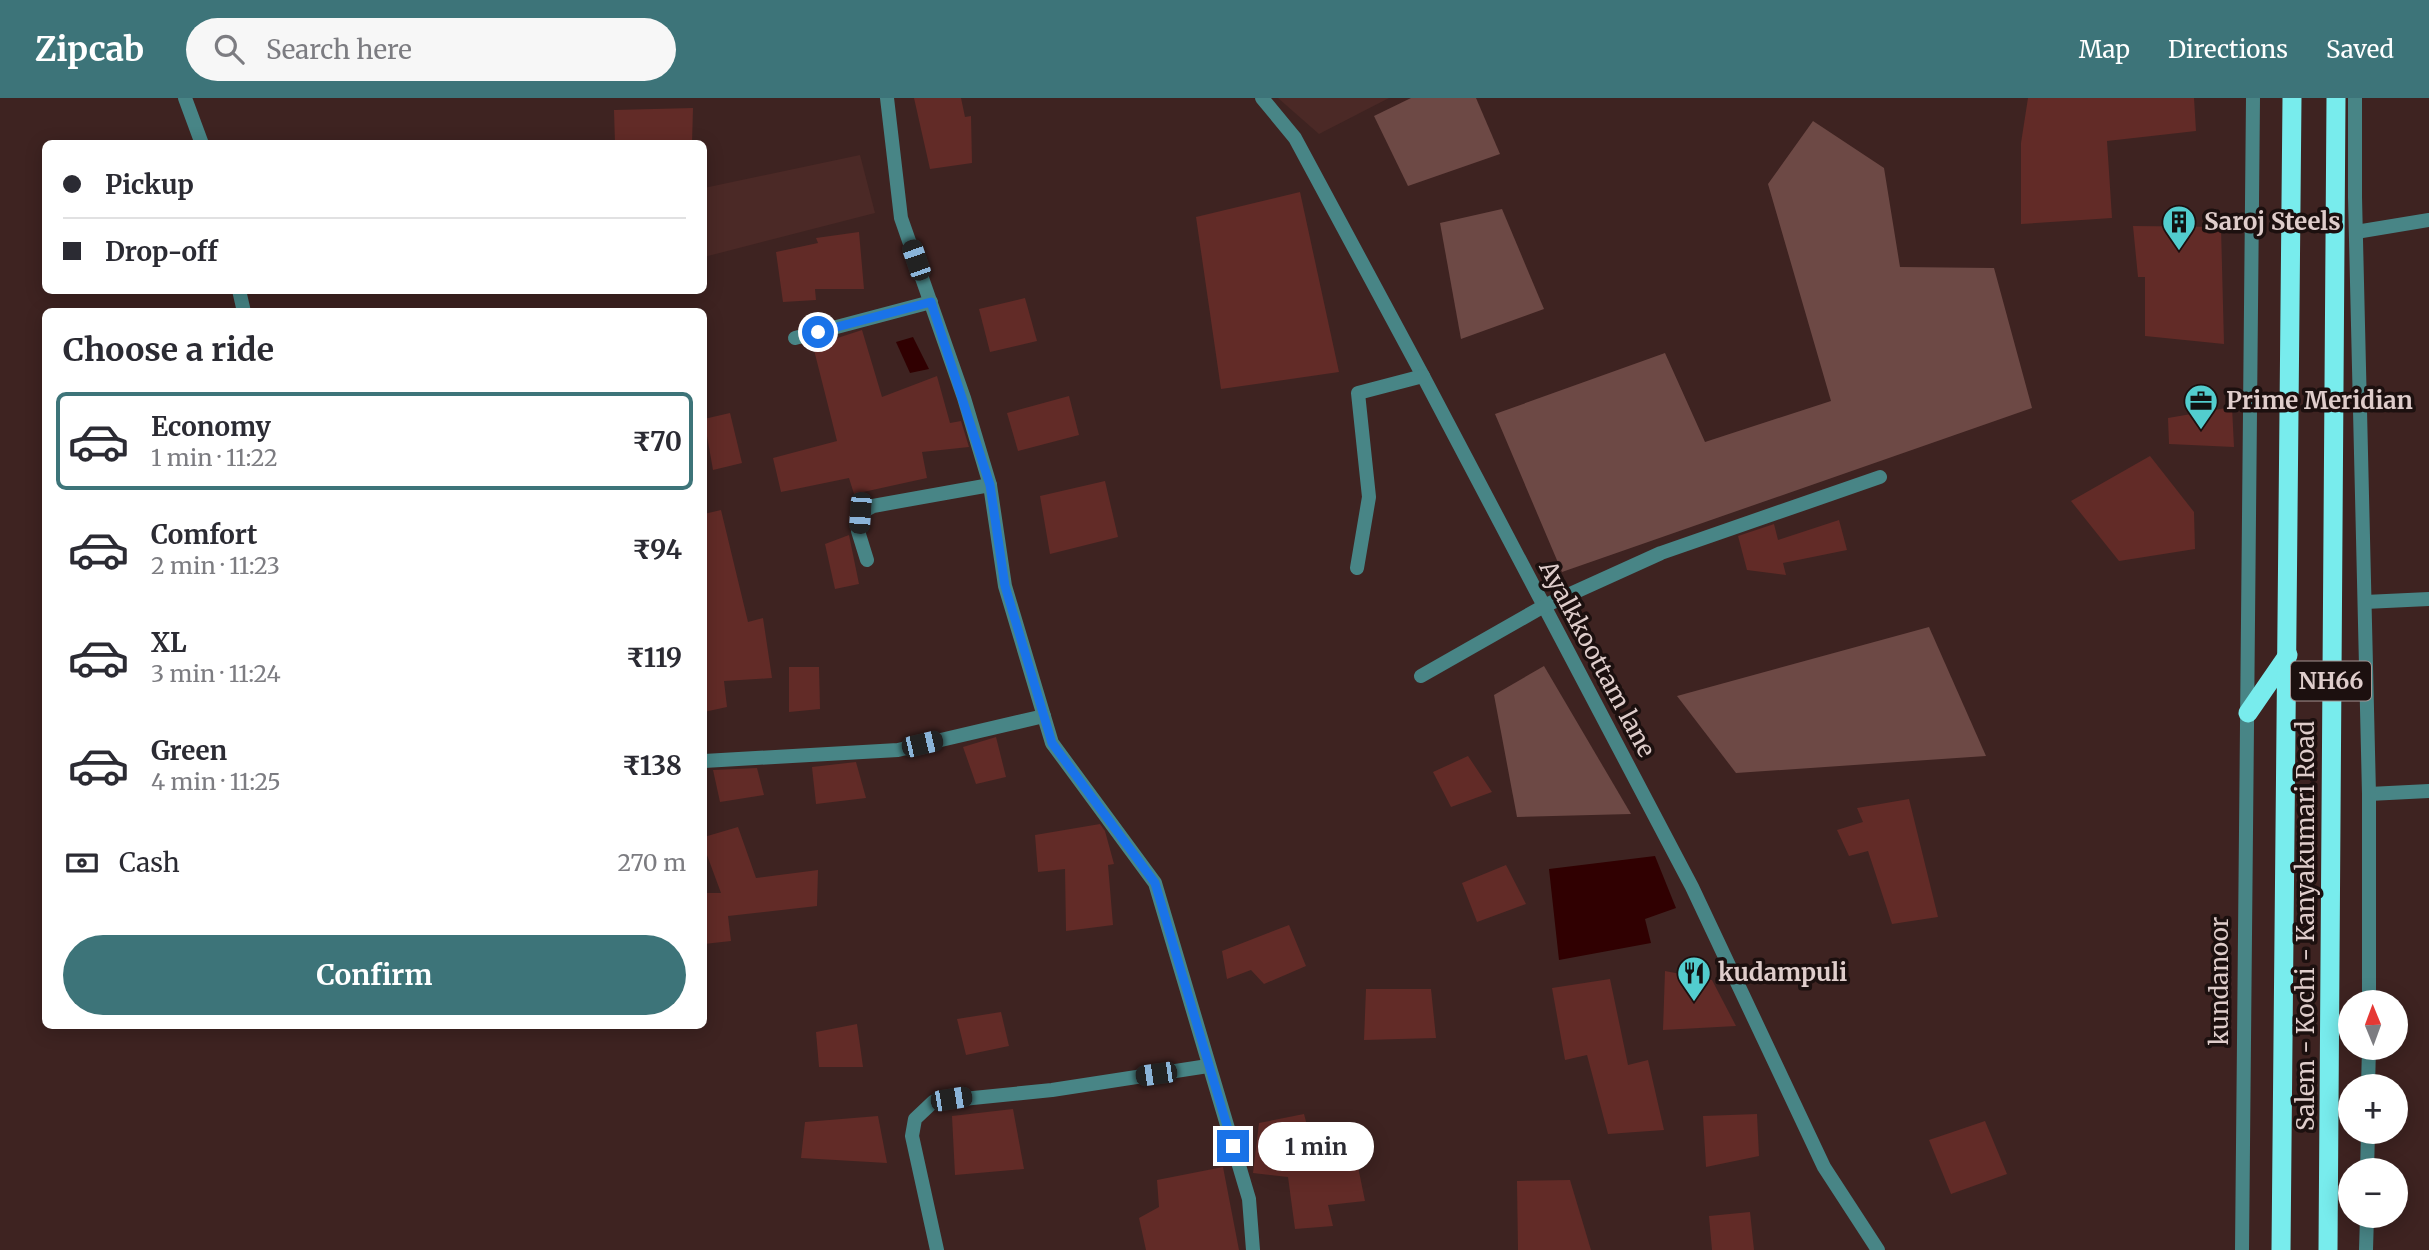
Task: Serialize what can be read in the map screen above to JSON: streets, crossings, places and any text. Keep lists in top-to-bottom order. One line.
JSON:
{"streets":{"highway":["NH66","Salem - Kochi - Kanyakumari Road"],"street":["Ayalkkoottam lane","kundanoor"]},"places":{"building":["Saroj Steels"],"office":["Prime Meridian"],"restaurant":["kudampuli"]},"north":"top","page":{"header":"Zipcab","search":"Search here","nav":["Map","Directions","Saved"],"banner":["Pickup","Drop-off"],"heading":"Choose a ride","list":[{"name":"Economy","note":"1 min · 11:22","value":"₹70"},{"name":"Comfort","note":"2 min · 11:23","value":"₹94"},{"name":"XL","note":"3 min · 11:24","value":"₹119"},{"name":"Green","note":"4 min · 11:25","value":"₹138"}],"pay":["Cash","270 m"],"buttons":"Confirm","map_buttons":["+","−"],"bubble":"1 min"}}
